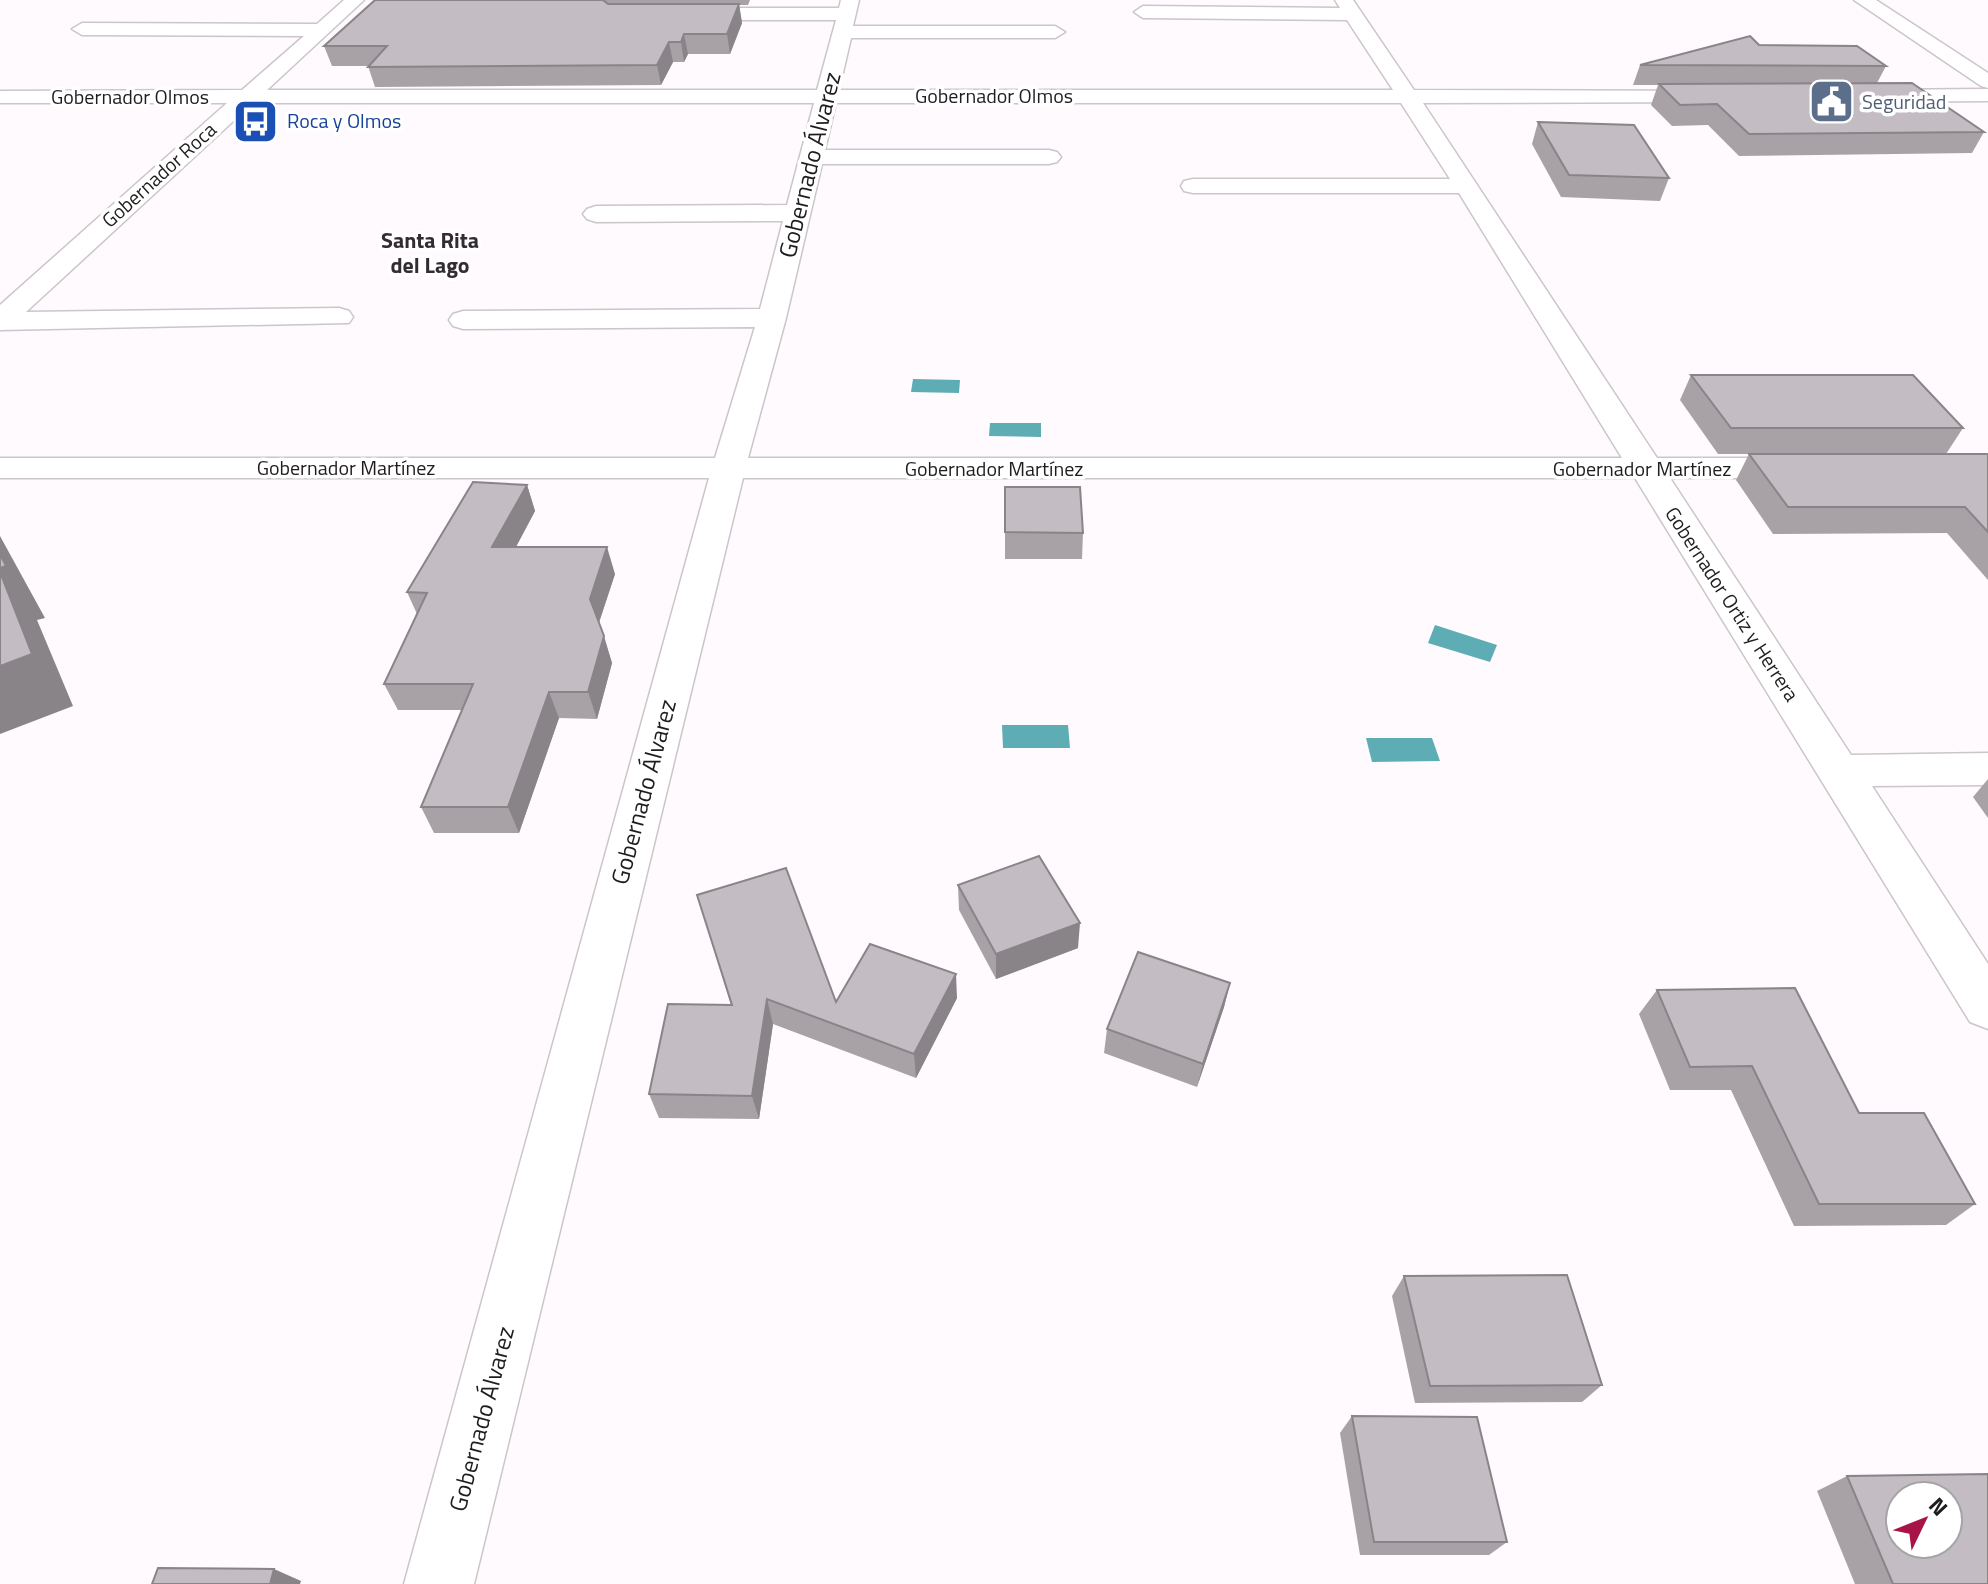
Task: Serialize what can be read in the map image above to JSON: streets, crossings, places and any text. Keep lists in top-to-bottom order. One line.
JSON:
{"streets":{"street":["Gobernador Olmos","Gobernado Álvarez","Gobernador Roca","Gobernador Martínez","Gobernador Ortiz y Herrera"]},"crossings":[["Gobernador Olmos","Gobernado Álvarez"],["Gobernador Olmos","Gobernador Roca"],["Gobernador Olmos","Gobernador Ortiz y Herrera"],["Gobernado Álvarez","Gobernador Martínez"],["Gobernador Martínez","Gobernador Ortiz y Herrera"]],"districts":["Santa Rita del Lago"],"places":{"public building":["Seguridad"],"bus stop":["Roca y Olmos"]},"north":"top right"}
